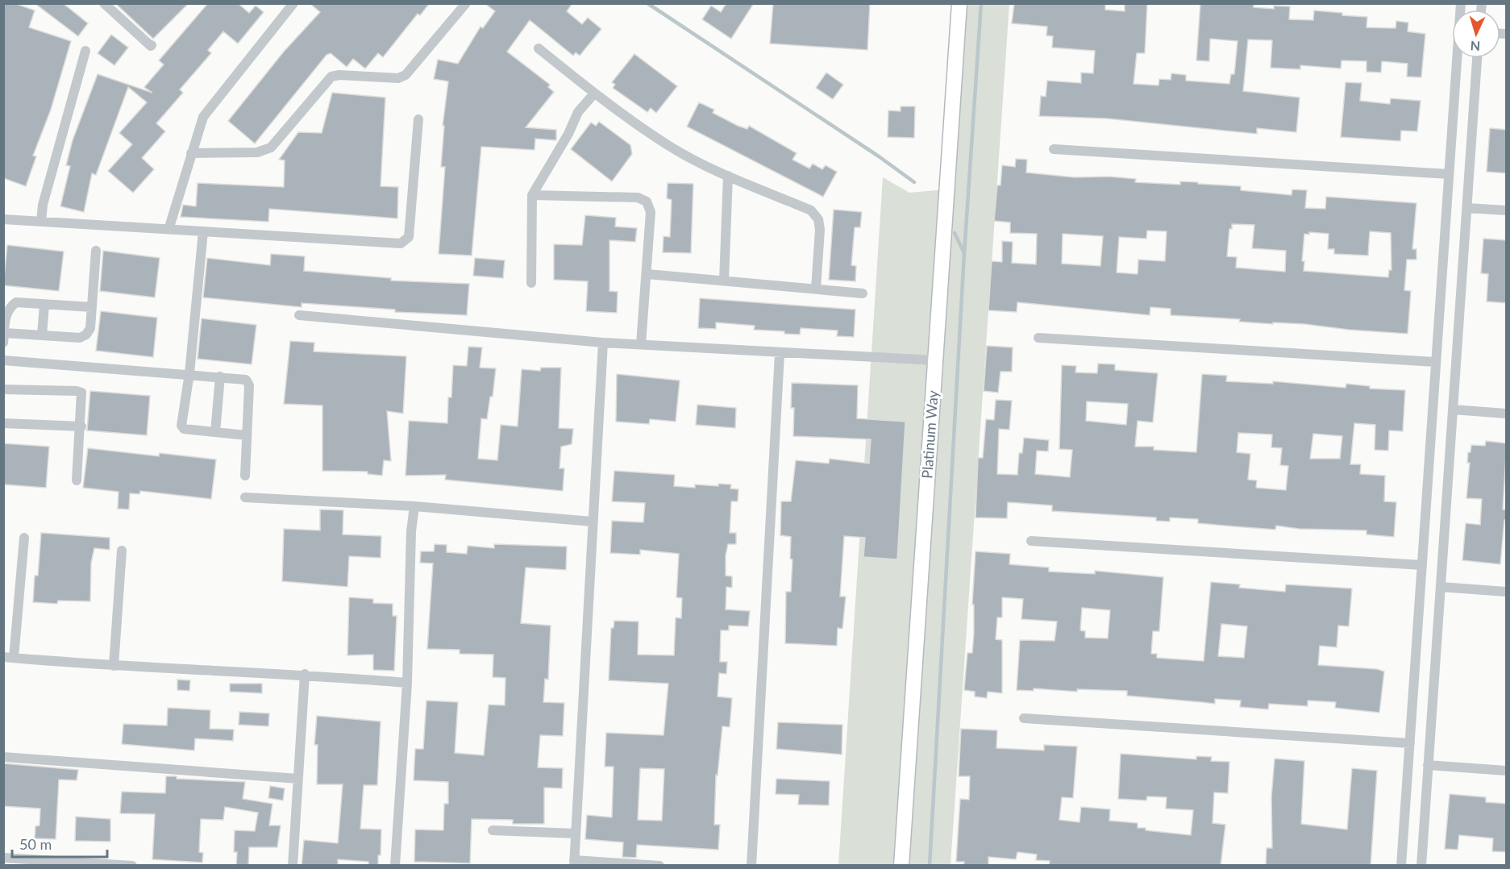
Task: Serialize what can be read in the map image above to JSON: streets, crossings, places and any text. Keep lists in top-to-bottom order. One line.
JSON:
{"streets":{"street":["Platinum Way"]},"scale_bar":"50 m","north":"bottom"}
